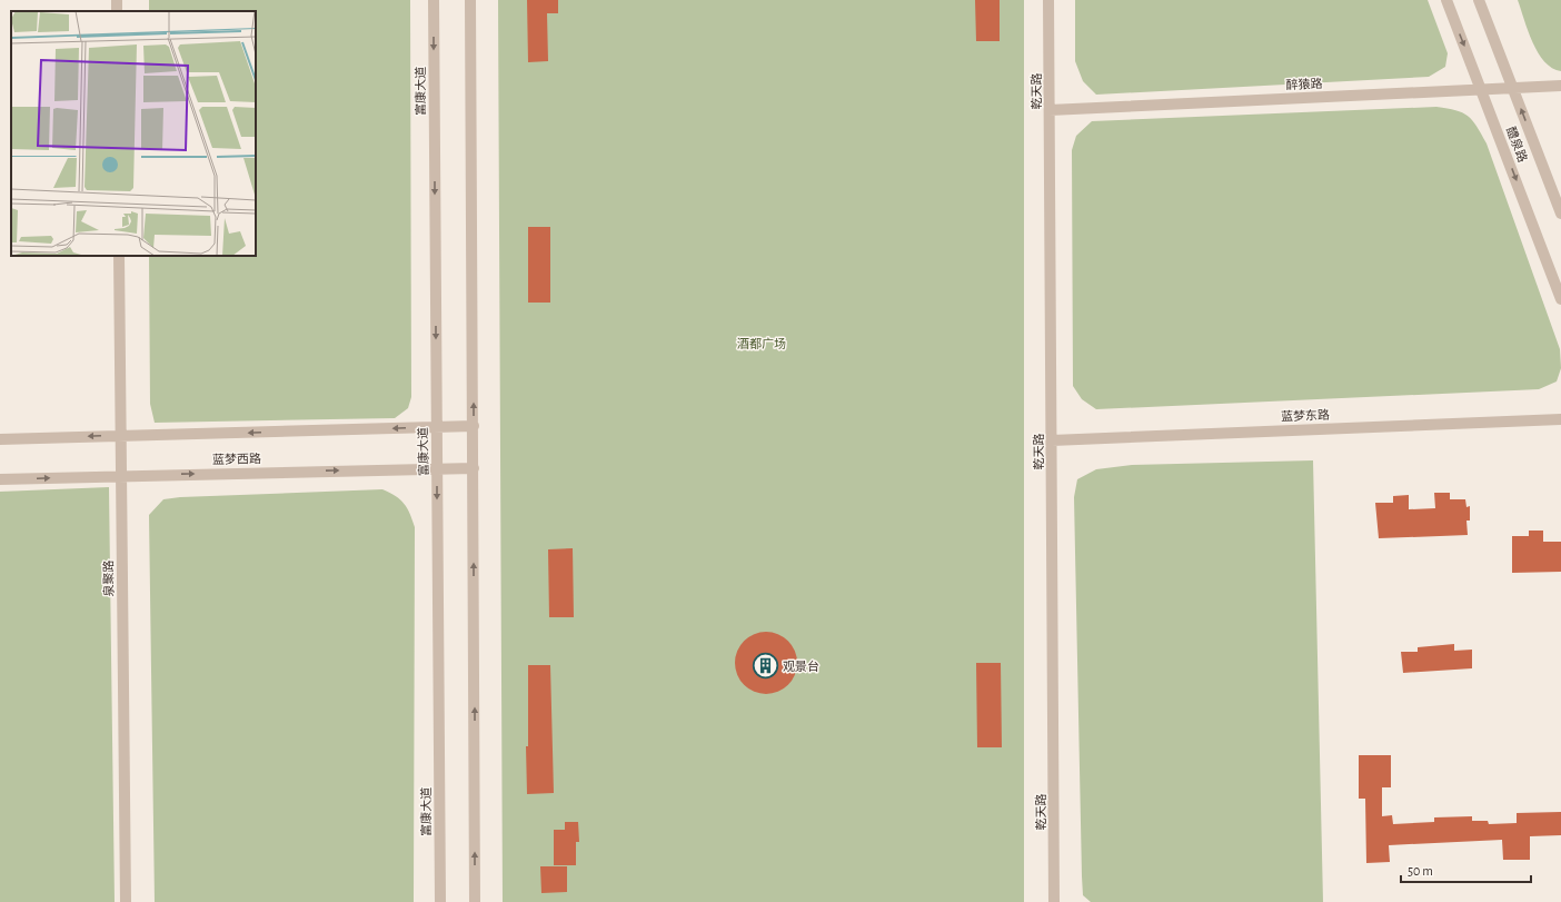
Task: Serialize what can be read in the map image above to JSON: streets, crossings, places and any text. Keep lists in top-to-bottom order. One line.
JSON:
{"streets":{"street":["醉猿路","富康大道","乾天路","醴泉路","蓝梦东路","蓝梦西路","泉聚路"]},"crossings":[["醉猿路","乾天路"],["醉猿路","醴泉路"],["富康大道","蓝梦西路"],["乾天路","蓝梦东路"],["蓝梦西路","泉聚路"]],"parks":["酒都广场"],"places":{"building":["观景台"]},"scale_bar":"50 m"}
